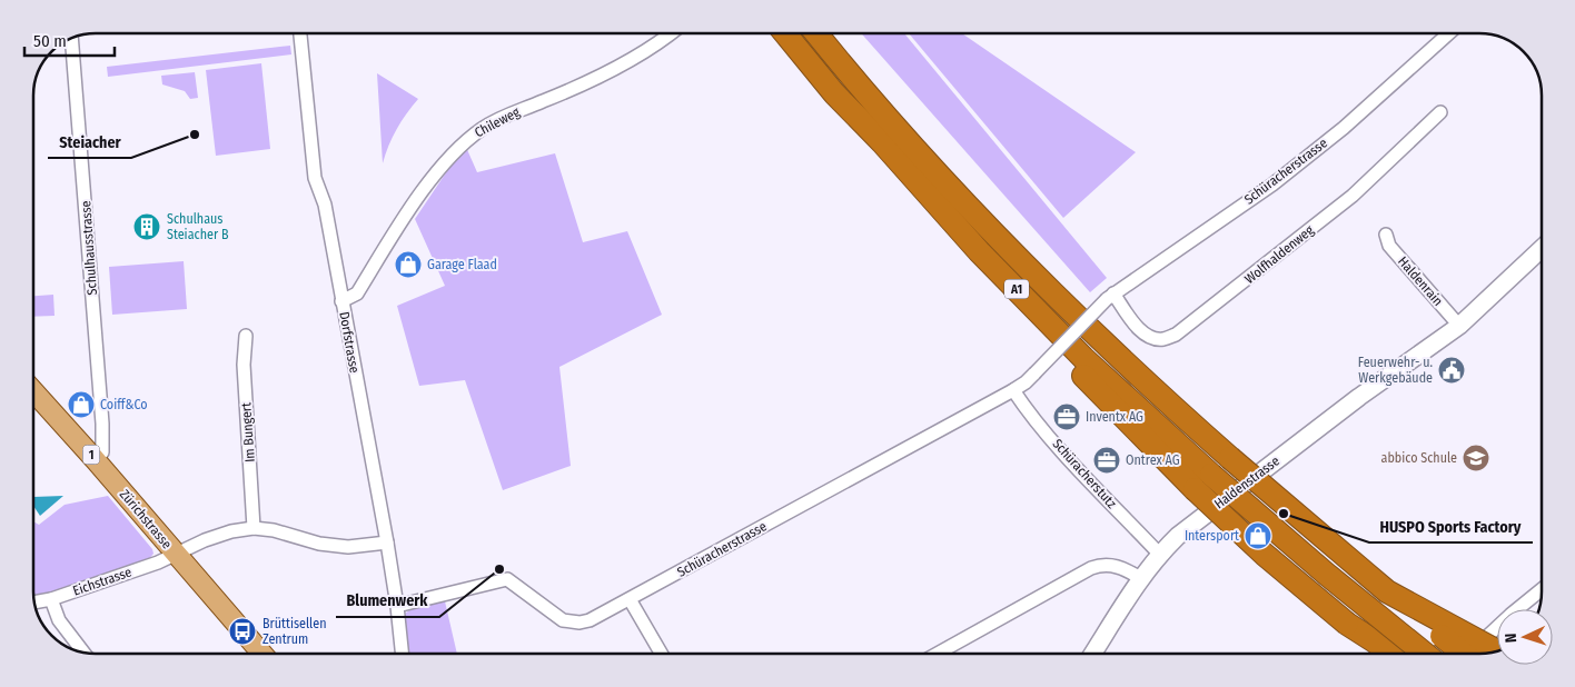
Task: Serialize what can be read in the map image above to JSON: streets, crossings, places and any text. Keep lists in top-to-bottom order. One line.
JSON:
{"streets":{"highway":["A1"],"main road":["1","Zürichstrasse"],"street":["Chileweg","Schüracherstrasse","Schulhausstrasse","Wolfhaldenweg","Haldenrain","Dorfstrasse","Im Bungert","Schüracherstutz","Haldenstrasse","Eichstrasse"]},"crossings":[["Chileweg","Dorfstrasse"],["Schüracherstrasse","Wolfhaldenweg"],["Schüracherstrasse","Dorfstrasse"],["Schüracherstrasse","Schüracherstutz"],["Schulhausstrasse","Zürichstrasse"],["Haldenrain","Haldenstrasse"],["Dorfstrasse","Eichstrasse"],["Im Bungert","Eichstrasse"],["Schüracherstutz","Haldenstrasse"],["Zürichstrasse","Eichstrasse"]],"places":{"other":["Steiacher","HUSPO Sports Factory","Blumenwerk"],"building":["Schulhaus Steiacher B"],"shop":["Garage Flaad","Coiff&Co","Intersport"],"public building":["Feuerwehr- u. Werkgebäude"],"office":["Inventx AG","Ontrex AG"],"school or university":["abbico Schule"],"bus stop":["Brüttisellen Zentrum"]},"scale_bar":"50 m","north":"left"}
